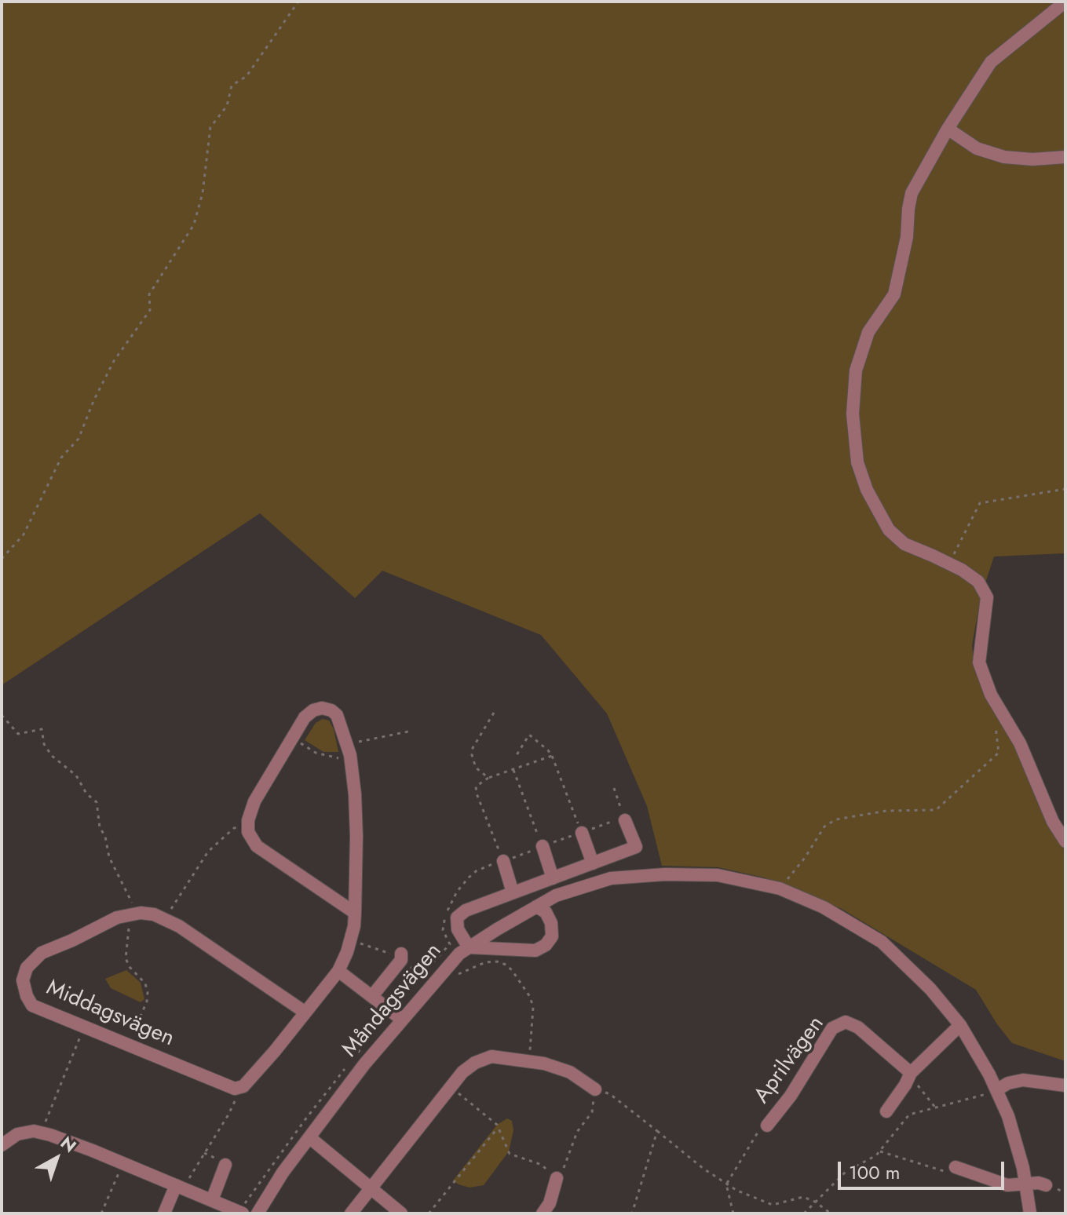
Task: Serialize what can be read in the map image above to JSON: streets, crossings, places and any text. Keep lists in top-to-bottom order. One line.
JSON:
{"streets":{"street":["Måndagsvägen","Middagsvägen","Aprilvägen"]},"scale_bar":"100 m","north":"top right"}
